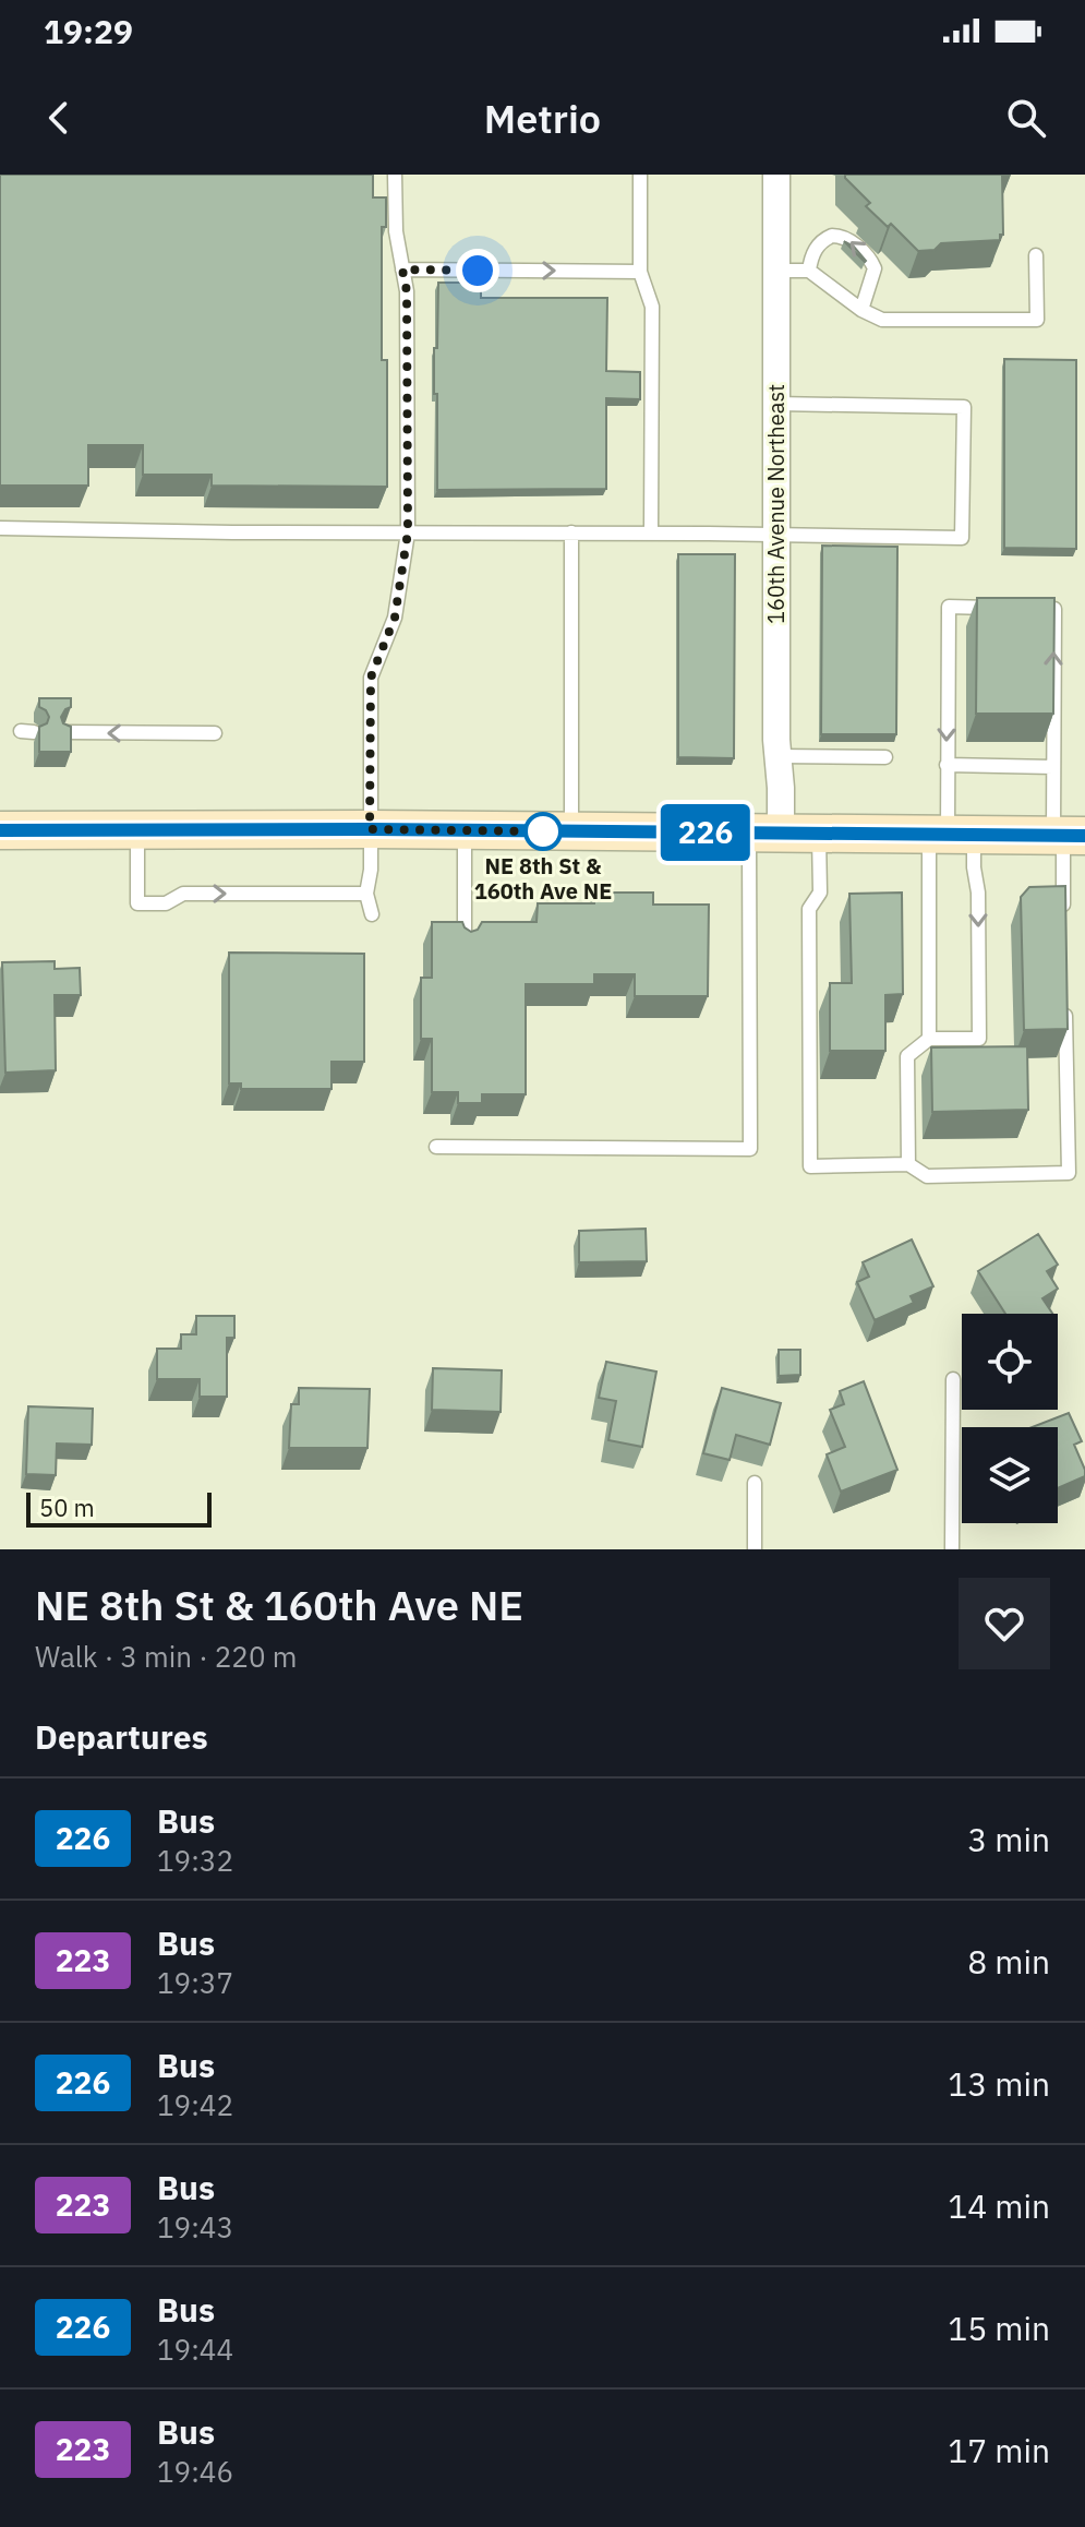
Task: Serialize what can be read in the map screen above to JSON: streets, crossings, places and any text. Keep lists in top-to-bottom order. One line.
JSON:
{"streets":{"street":["160th Avenue Northeast"]},"places":["NE 8th St & 160th Ave NE"],"lines":["bus line 226"],"scale_bar":"50 m","page":{"status":"19:29","header":"Metrio","on_map":"226","scale":"50 m","heading":[["NE 8th St & 160th Ave NE","Walk · 3 min · 220 m"],"Departures"],"list":[{"mark":"226","name":"Bus","note":"19:32","value":"3 min"},{"mark":"223","name":"Bus","note":"19:37","value":"8 min"},{"mark":"226","name":"Bus","note":"19:42","value":"13 min"},{"mark":"223","name":"Bus","note":"19:43","value":"14 min"},{"mark":"226","name":"Bus","note":"19:44","value":"15 min"},{"mark":"223","name":"Bus","note":"19:46","value":"17 min"}]}}
